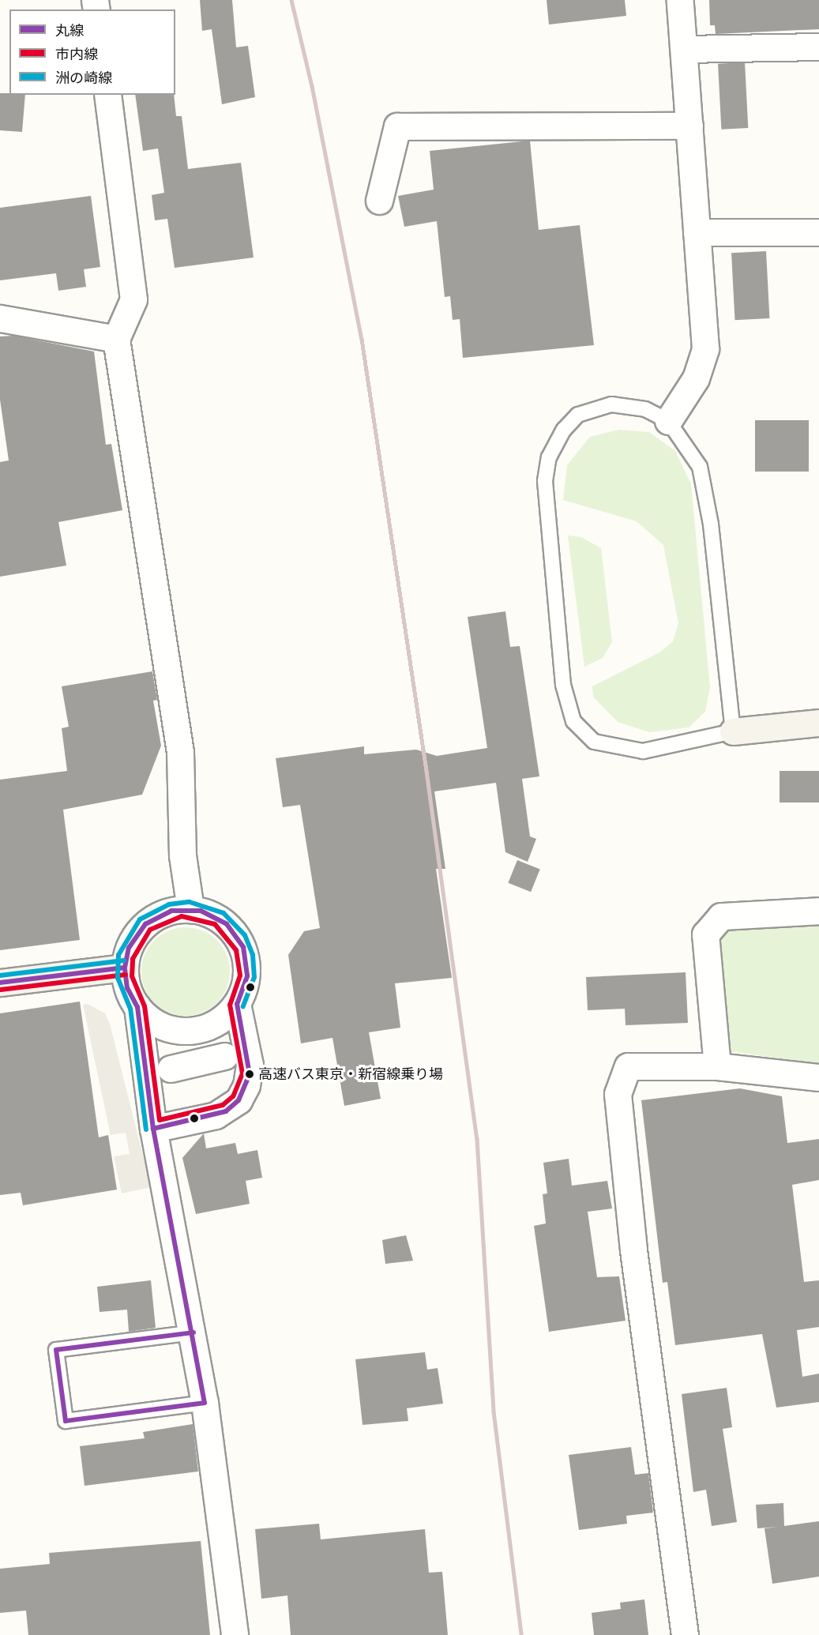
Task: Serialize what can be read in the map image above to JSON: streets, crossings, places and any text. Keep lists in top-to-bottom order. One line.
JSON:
{"places":["高速バス東京・新宿線乗り場"],"lines":["transit line 洲の崎線","transit line 丸線","transit line 市内線"],"legend":["丸線","市内線","洲の崎線"]}
